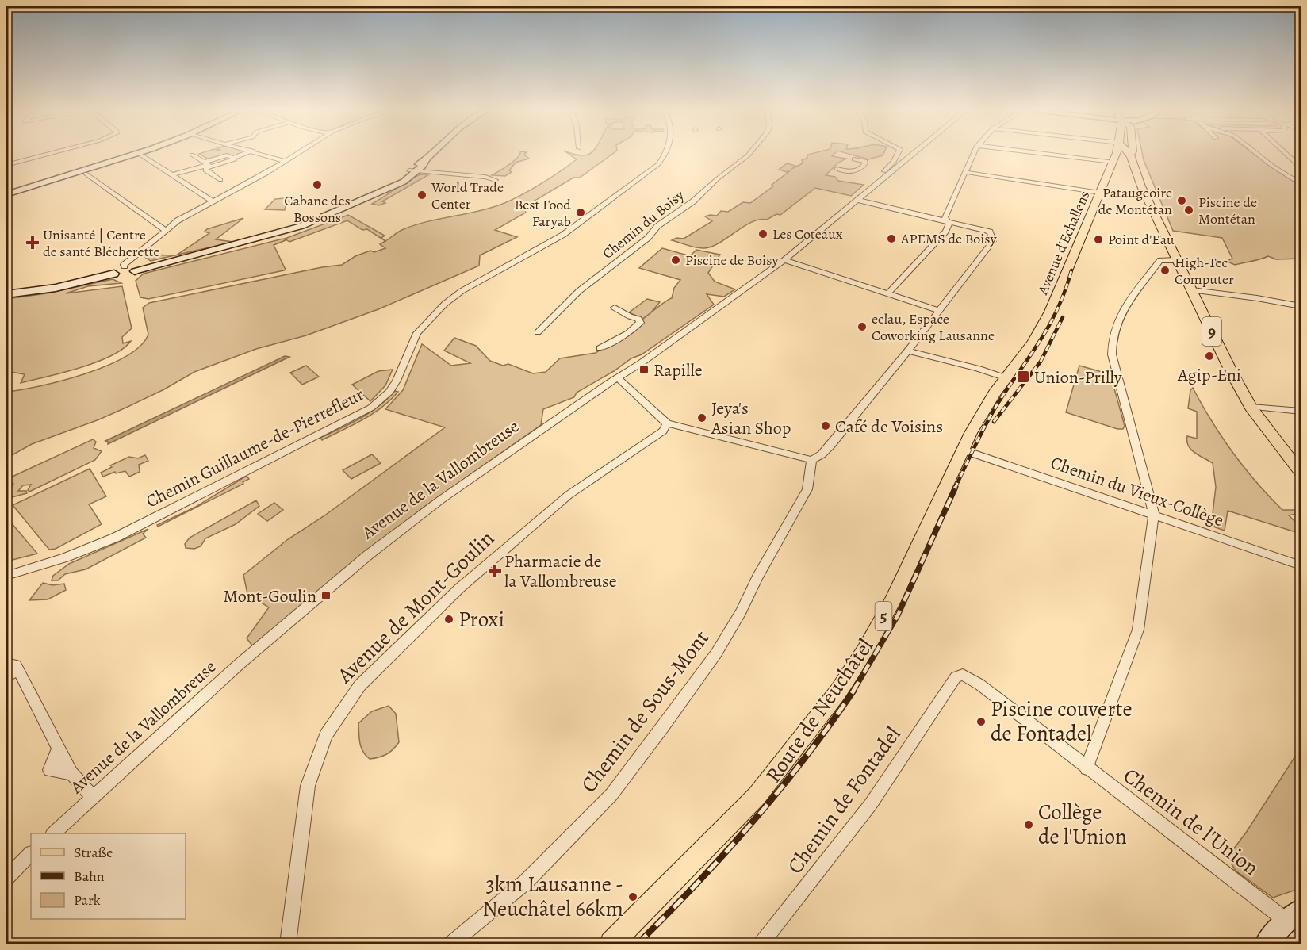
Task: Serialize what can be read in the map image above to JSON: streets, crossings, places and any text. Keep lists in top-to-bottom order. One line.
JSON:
{"streets":{"main road":["Avenue d'Echallens","9","5","Route de Neuchâtel"],"street":["Chemin du Boisy","Chemin Guillaume-de-Pierrefleur","Avenue de la Vallombreuse","Chemin du Vieux-Collège","Avenue de Mont-Goulin","Chemin de Sous-Mont","Chemin de Fontadel","Chemin de l'Union"]},"crossings":[["Avenue d'Echallens","Route de Neuchâtel"],["Chemin du Vieux-Collège","Route de Neuchâtel"],["Chemin de Fontadel","Chemin de l'Union"]],"places":{"other":["Cabane des Bossons","World Trade Center","Pataugeoire de Montétan","Piscine de Montétan","Best Food Faryab","Les Coteaux","APEMS de Boisy","Point d'Eau","Piscine de Boisy","High-Tec Computer","eclau, Espace Coworking Lausanne","Agip-Eni","Jeya's Asian Shop","Café de Voisins","Proxi","Piscine couverte de Fontadel","Collège de l'Union","3km Lausanne - Neuchâtel 66km"],"health":["Unisanté | Centre de santé Blécherette","Pharmacie de la Vallombreuse"],"transit":["Rapille","Union-Prilly","Mont-Goulin"]},"legend":["Straße","Bahn","Park"]}
